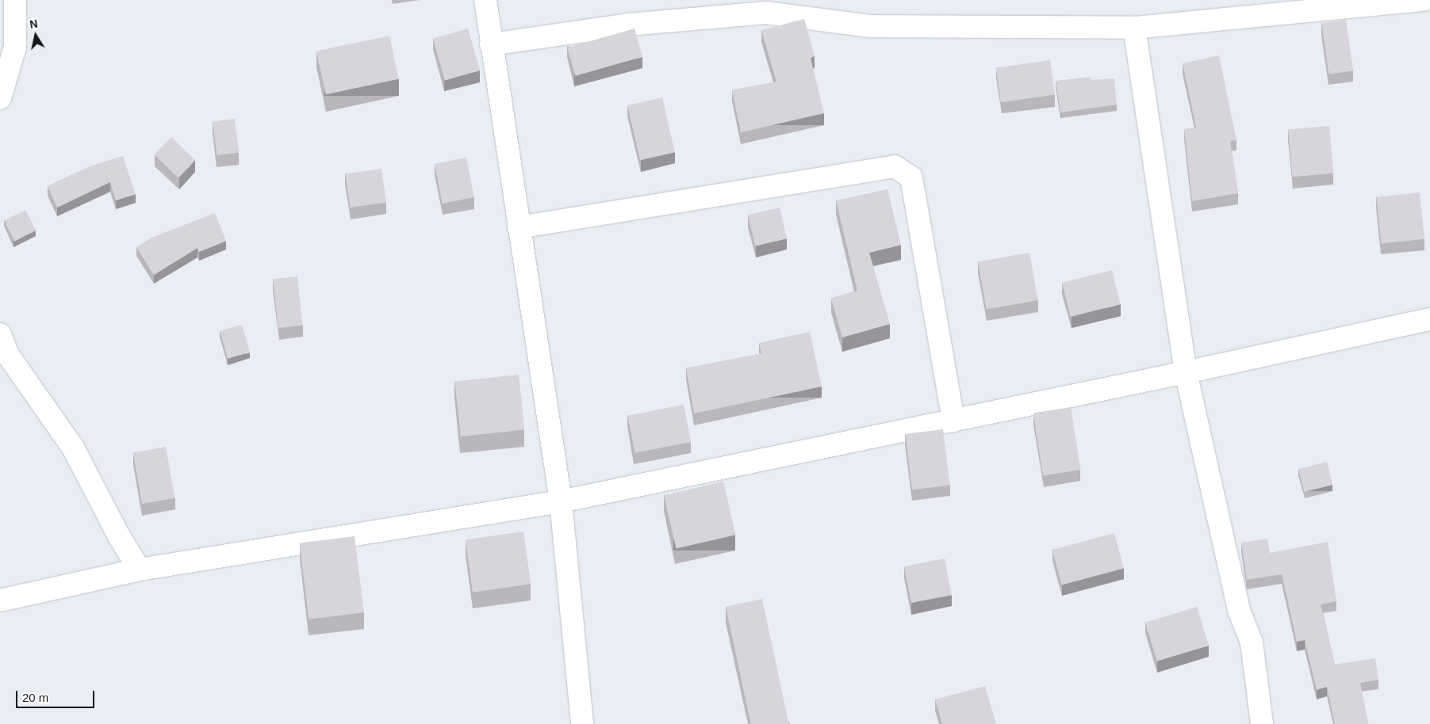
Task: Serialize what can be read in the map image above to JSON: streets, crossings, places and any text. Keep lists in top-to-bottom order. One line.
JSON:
{"scale_bar":"20 m","north":"top"}
